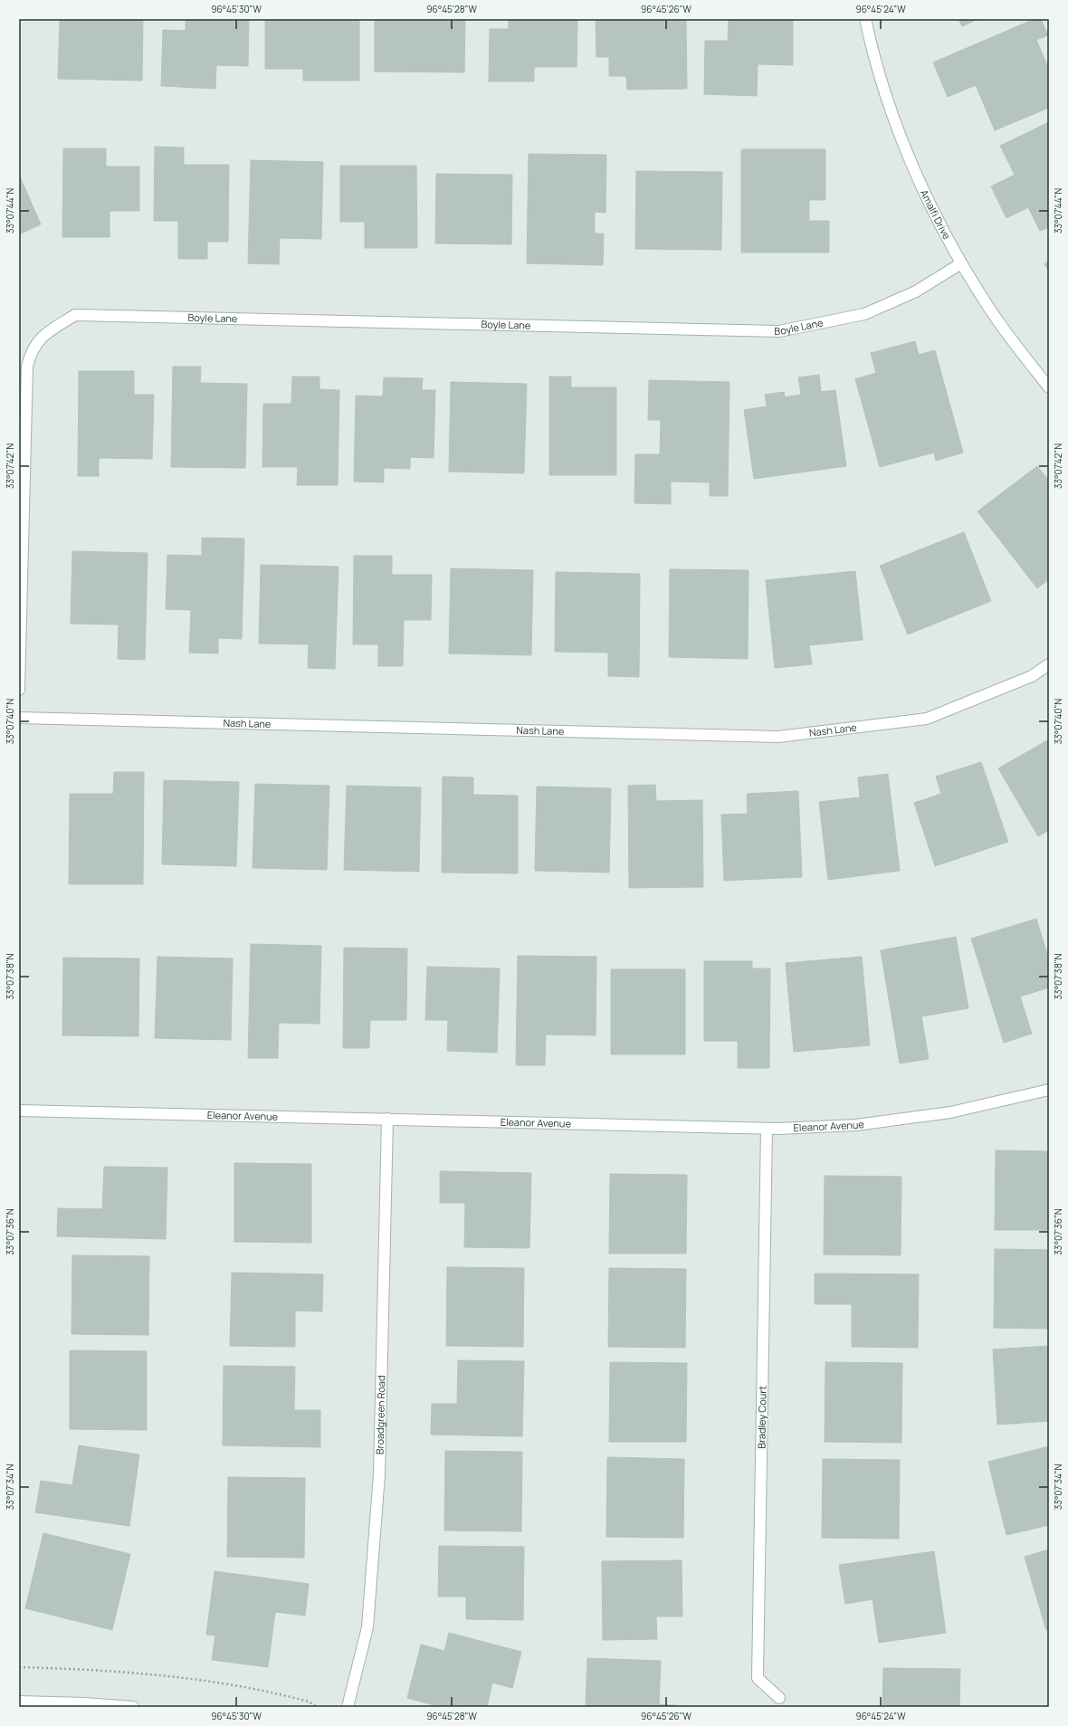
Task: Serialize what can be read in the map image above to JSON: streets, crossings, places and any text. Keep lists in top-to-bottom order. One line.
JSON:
{"streets":{"street":["Amalfi Drive","Boyle Lane","Nash Lane","Eleanor Avenue","Broadgreen Road","Bradley Court"]},"crossings":[["Amalfi Drive","Boyle Lane"],["Eleanor Avenue","Broadgreen Road"],["Eleanor Avenue","Bradley Court"]],"coordinates":["96°45'30\"W","96°45'28\"W","96°45'26\"W","96°45'24\"W","33°07'44\"N","33°07'42\"N","33°07'40\"N","33°07'38\"N","33°07'36\"N","33°07'34\"N"]}
